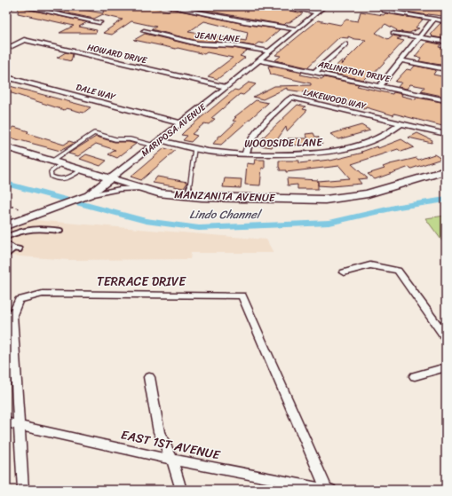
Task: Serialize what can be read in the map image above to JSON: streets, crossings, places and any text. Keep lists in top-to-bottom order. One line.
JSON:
{"streets":{"street":["JEAN LANE","HOWARD DRIVE","ARLINGTON DRIVE","DALE WAY","LAKEWOOD WAY","MARIPOSA AVENUE","WOODSIDE LANE","MANZANITA AVENUE","TERRACE DRIVE","EAST 1ST AVENUE"]},"crossings":[["JEAN LANE","MARIPOSA AVENUE"],["HOWARD DRIVE","MARIPOSA AVENUE"],["ARLINGTON DRIVE","MARIPOSA AVENUE"],["DALE WAY","MARIPOSA AVENUE"],["LAKEWOOD WAY","WOODSIDE LANE"],["MARIPOSA AVENUE","WOODSIDE LANE"],["MARIPOSA AVENUE","MANZANITA AVENUE"],["TERRACE DRIVE","EAST 1ST AVENUE"]],"water":["Lindo Channel"]}
